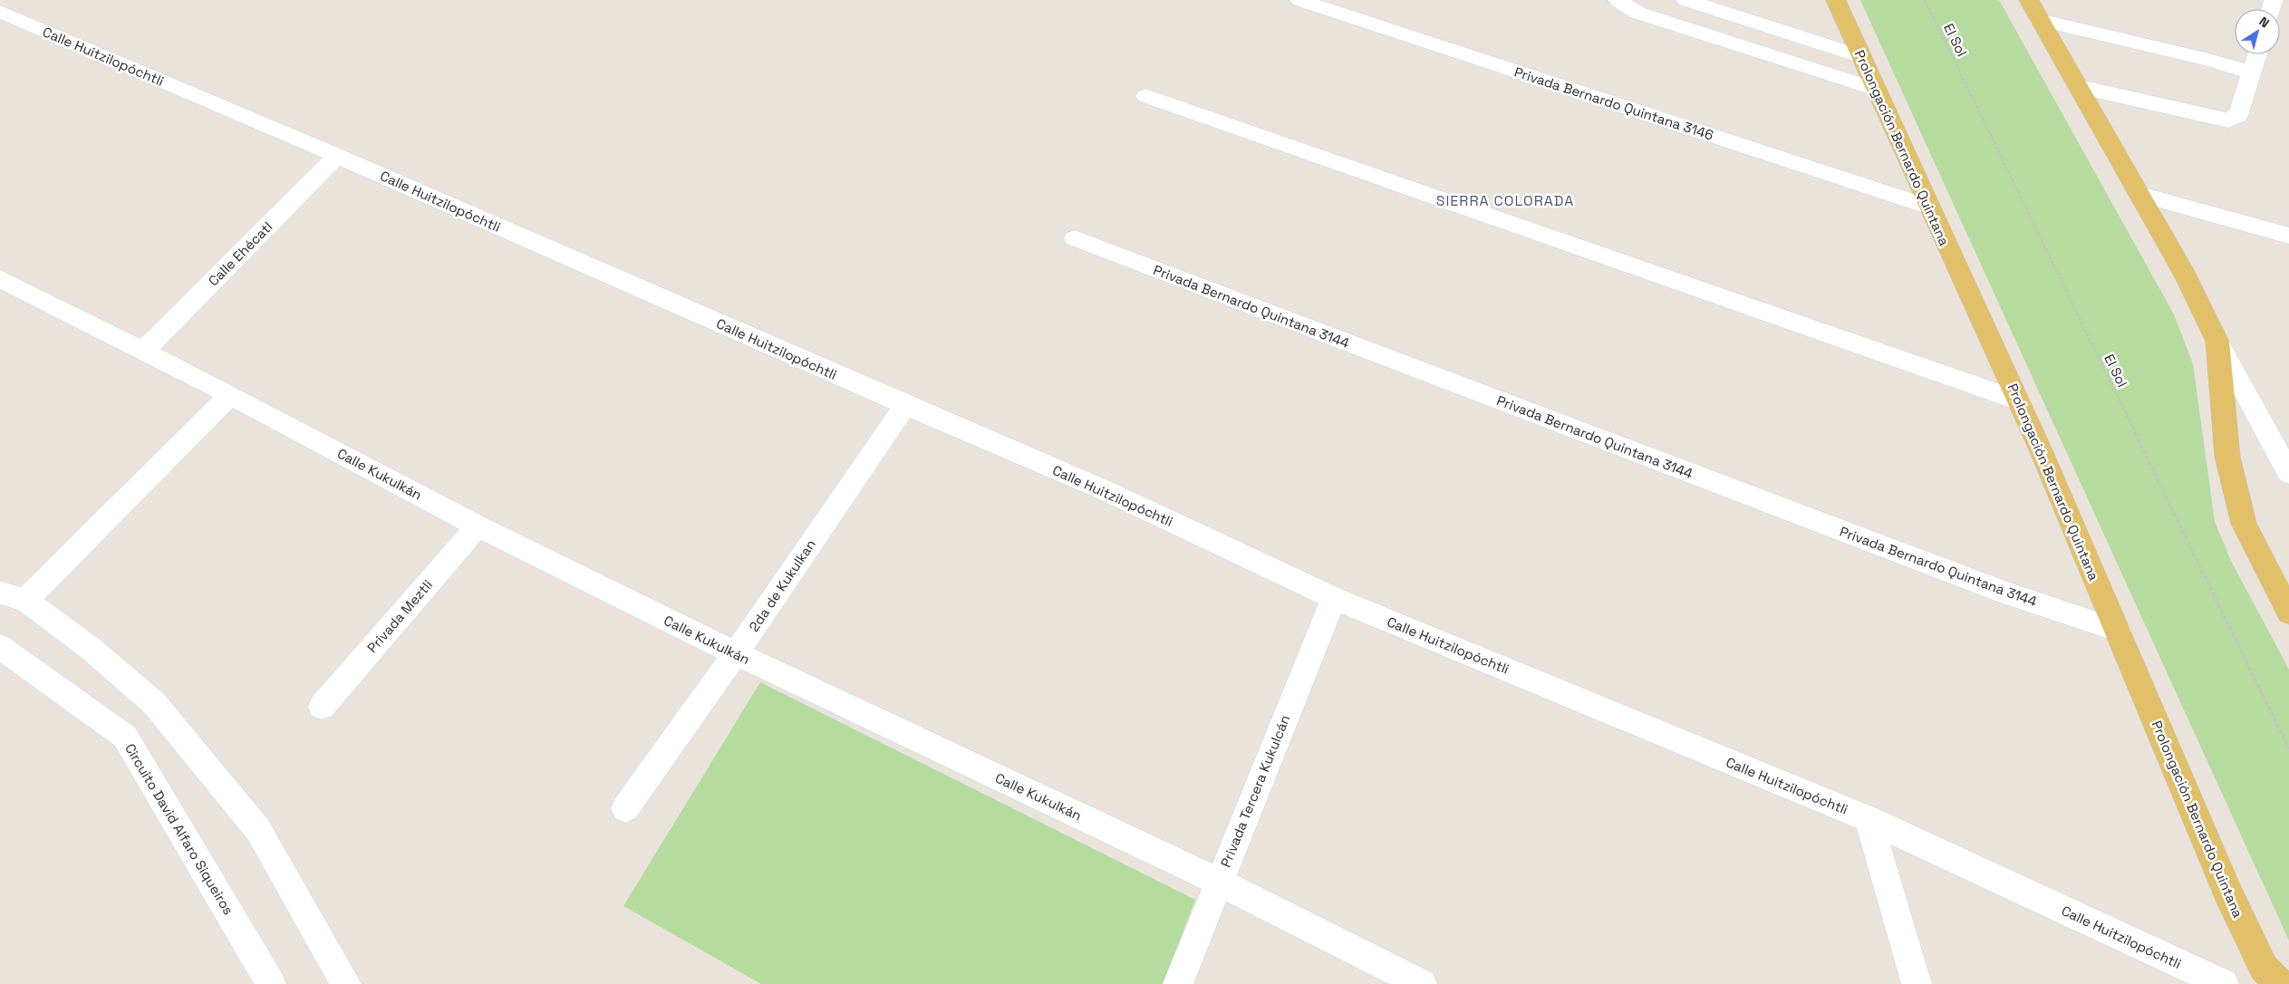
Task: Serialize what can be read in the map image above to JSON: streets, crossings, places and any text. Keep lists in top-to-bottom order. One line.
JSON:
{"streets":{"main road":["Prolongación Bernardo Quintana"],"street":["Calle Huitzilopóchtli","Privada Bernardo Quintana 3146","Calle Ehécatl","Privada Bernardo Quintana 3144","Calle Kukulkán","2da de Kukulkan","Privada Meztli","Privada Tercera Kukulcán","Circuito David Alfaro Siqueiros"],"path":["El Sol"]},"crossings":[["Calle Huitzilopóchtli","Calle Ehécatl"],["Calle Huitzilopóchtli","2da de Kukulkan"],["Calle Huitzilopóchtli","Privada Tercera Kukulcán"],["Privada Bernardo Quintana 3146","Prolongación Bernardo Quintana"],["Prolongación Bernardo Quintana","Privada Bernardo Quintana 3144"],["Calle Ehécatl","Calle Kukulkán"],["Calle Kukulkán","2da de Kukulkan"],["Calle Kukulkán","Privada Meztli"],["Calle Kukulkán","Privada Tercera Kukulcán"]],"districts":["SIERRA COLORADA"],"north":"top right"}
